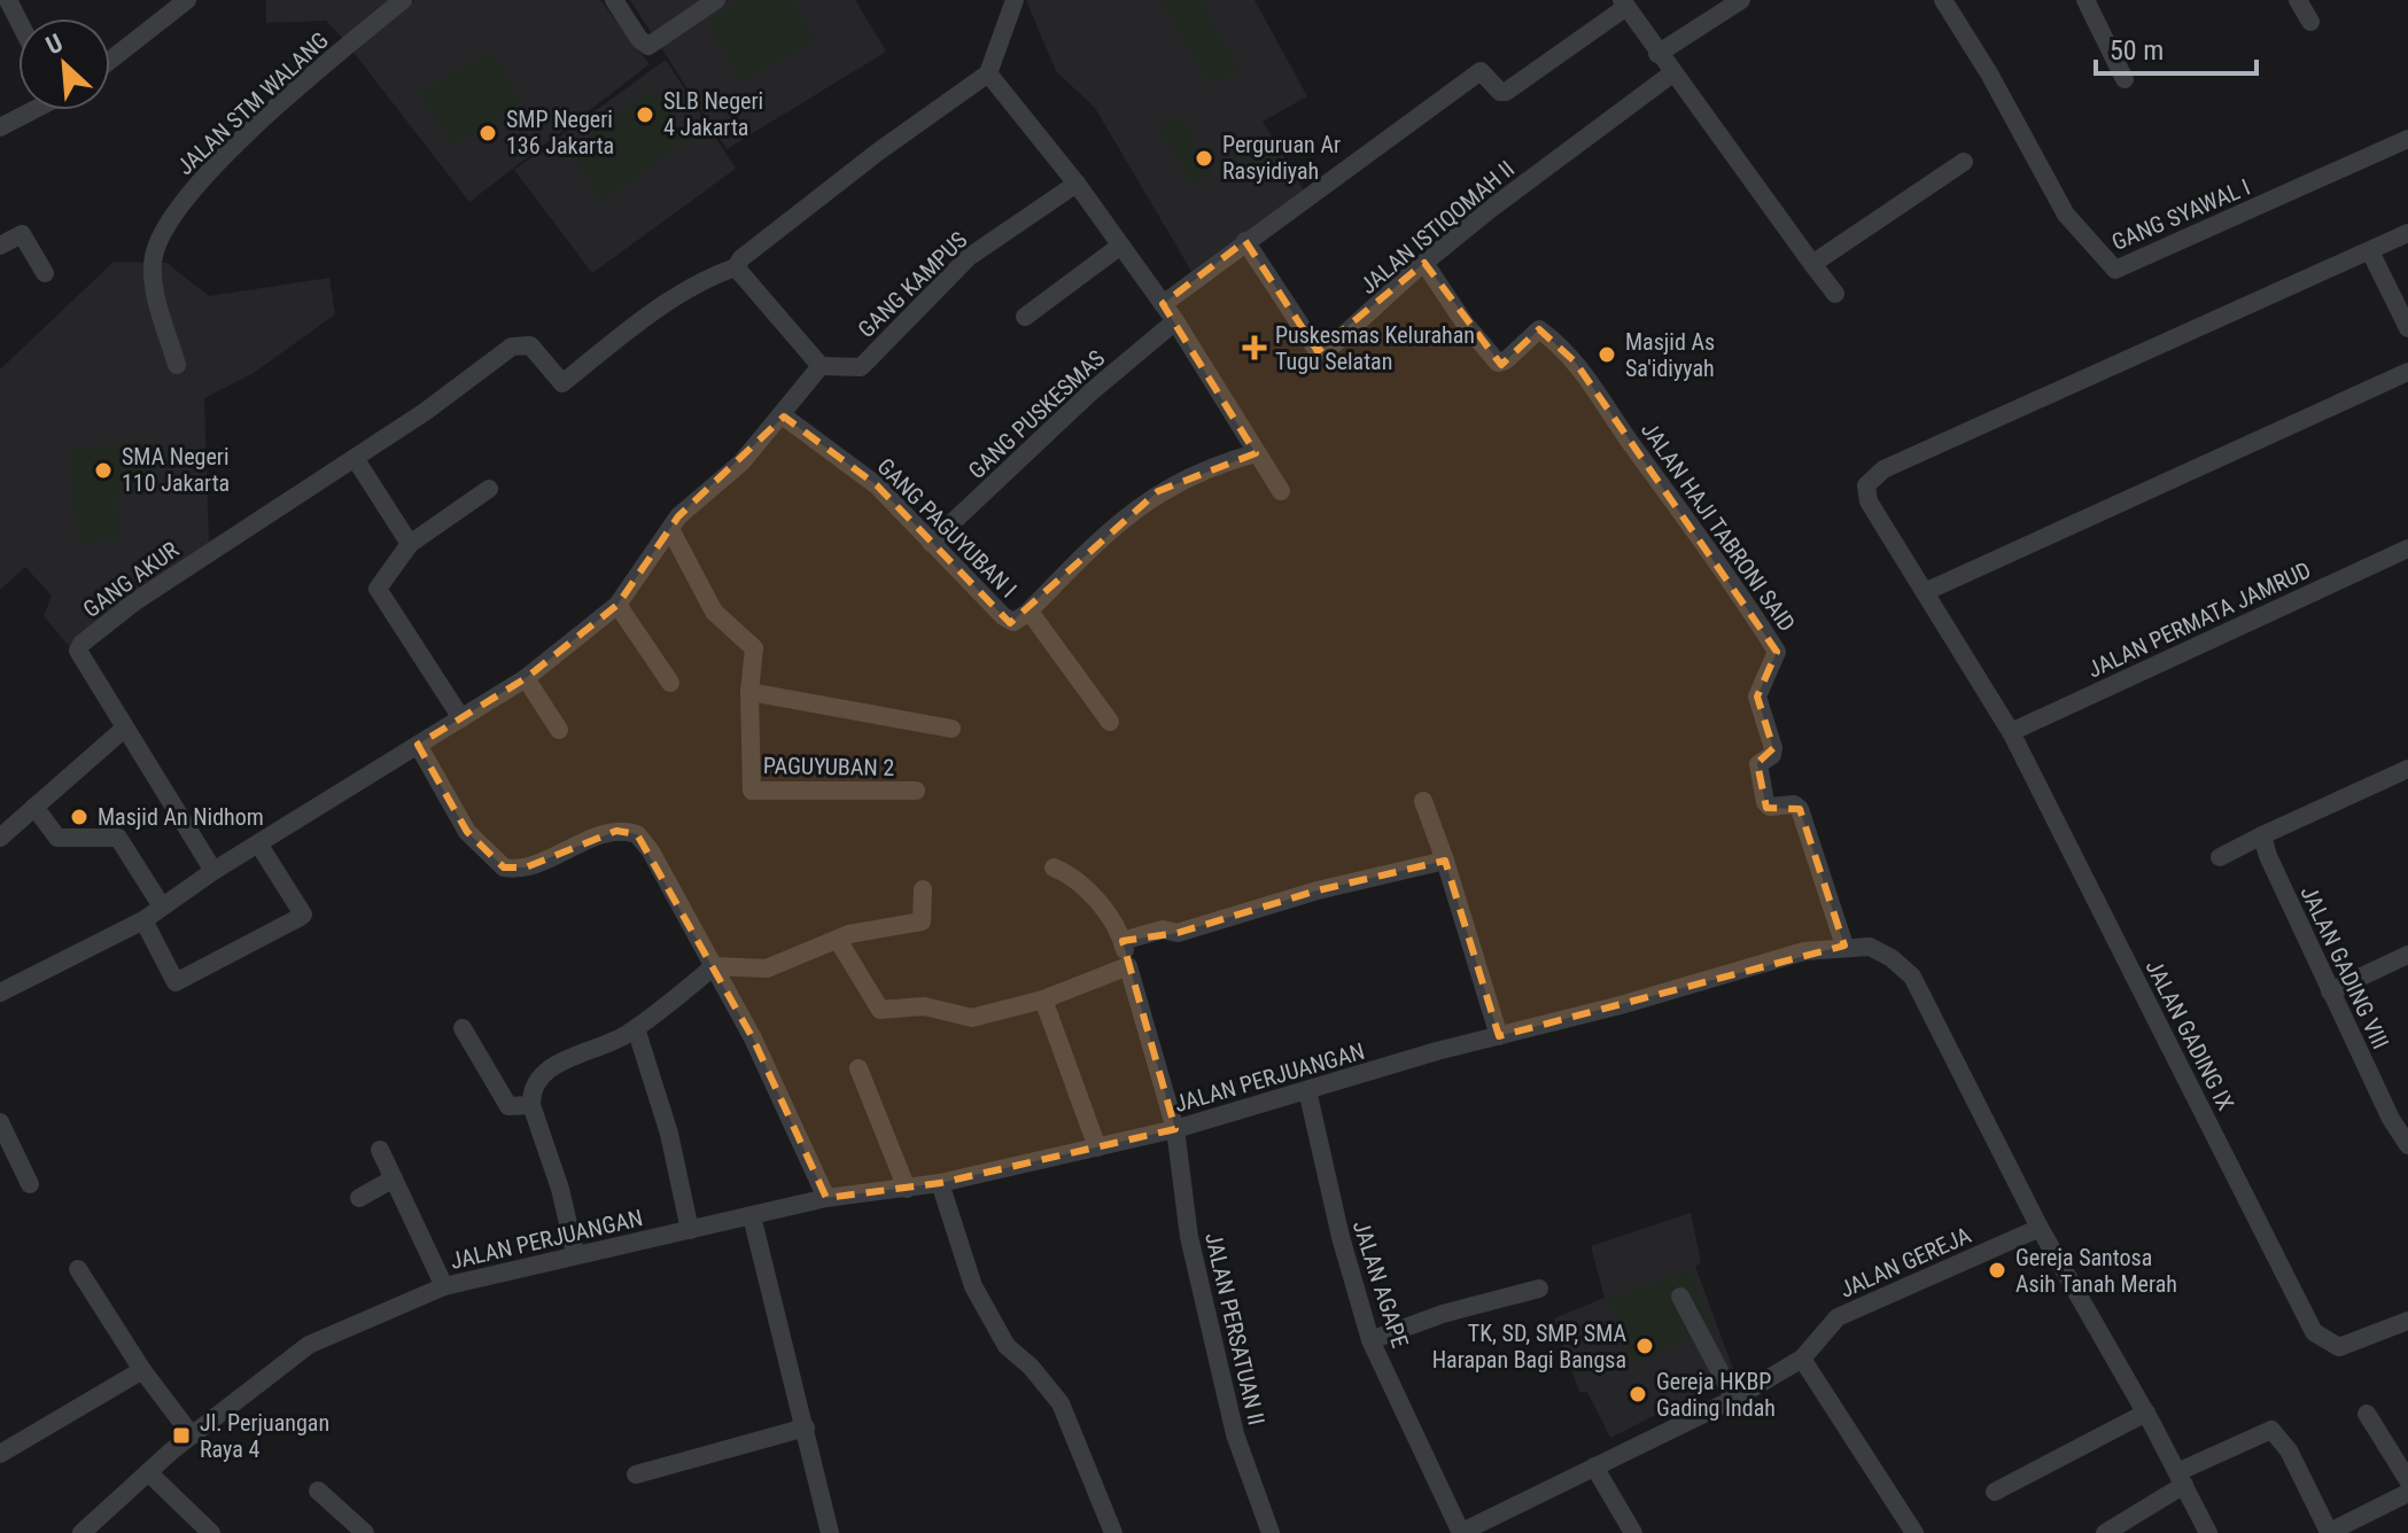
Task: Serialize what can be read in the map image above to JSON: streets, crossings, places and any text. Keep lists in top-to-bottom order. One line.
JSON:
{"streets":{"street":["JALAN STM WALANG","GANG SYAWAL I","JALAN ISTIQOMAH II","GANG KAMPUS","GANG PUSKESMAS","JALAN HAJI TABRONI SAID","GANG PAGUYUBAN I","GANG AKUR","JALAN PERMATA JAMRUD","PAGUYUBAN 2","JALAN GADING VIII","JALAN GADING IX","JALAN PERJUANGAN","JALAN GEREJA","JALAN AGAPE","JALAN PERSATUAN II"]},"crossings":[["JALAN ISTIQOMAH II","JALAN HAJI TABRONI SAID"],["GANG PUSKESMAS","GANG PAGUYUBAN I"],["JALAN HAJI TABRONI SAID","JALAN PERJUANGAN"],["JALAN PERMATA JAMRUD","JALAN GADING IX"],["JALAN PERJUANGAN","JALAN GEREJA"],["JALAN PERJUANGAN","JALAN AGAPE"],["JALAN PERJUANGAN","JALAN PERSATUAN II"],["JALAN GEREJA","JALAN AGAPE"]],"places":{"other":["SLB Negeri 4 Jakarta","SMP Negeri 136 Jakarta","Perguruan Ar Rasyidiyah","Masjid As Sa'idiyyah","SMA Negeri 110 Jakarta","Masjid An Nidhom","Gereja Santosa Asih Tanah Merah","TK, SD, SMP, SMA Harapan Bagi Bangsa","Gereja HKBP Gading Indah"],"health":["Puskesmas Kelurahan Tugu Selatan"],"transit":["Jl. Perjuangan Raya 4"]},"scale_bar":"50 m","north":"top left"}
